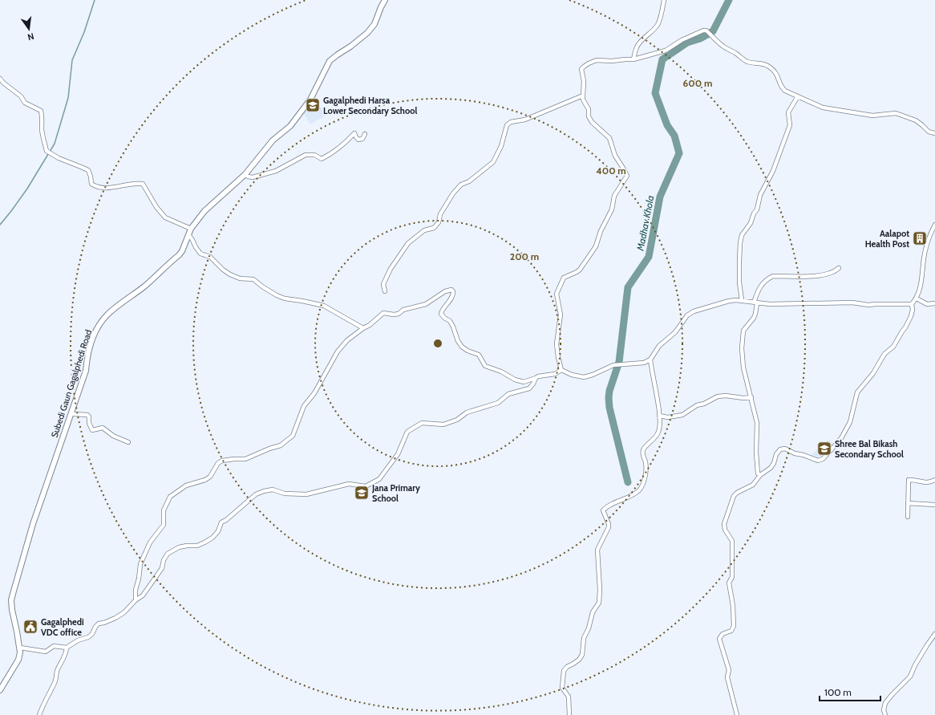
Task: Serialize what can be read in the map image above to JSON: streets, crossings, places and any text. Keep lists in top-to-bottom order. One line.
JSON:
{"streets":{"street":["Subedi Gaun Gagalphedi Road"]},"water":["Madhav Khola"],"places":{"school or university":["Gagalphedi Harsa Lower Secondary School","Shree Bal Bikash Secondary School","Jana Primary School"],"building":["Aalapot Health Post"],"public building":["Gagalphedi VDC office"]},"scale_bar":"100 m","north":"bottom","rings":["600 m","400 m","200 m"]}
